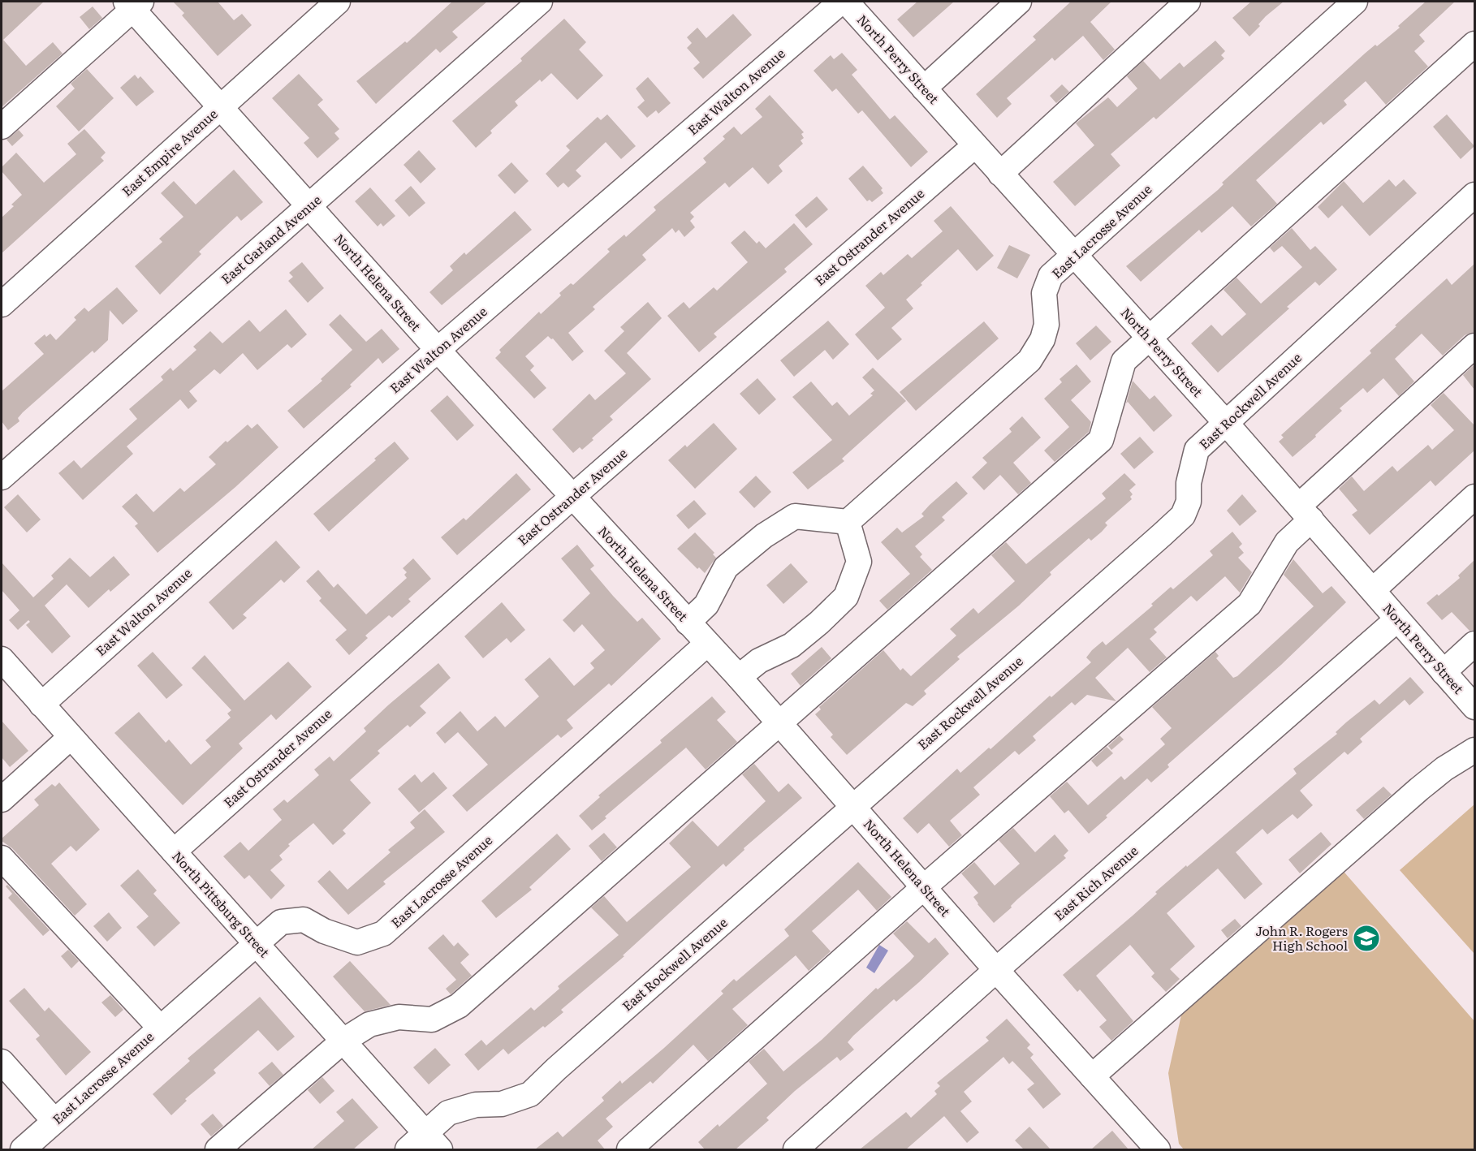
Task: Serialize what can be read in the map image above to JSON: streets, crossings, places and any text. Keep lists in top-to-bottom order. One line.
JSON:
{"streets":{"street":["North Perry Street","East Walton Avenue","East Empire Avenue","East Lacrosse Avenue","East Ostrander Avenue","East Garland Avenue","North Helena Street","East Rockwell Avenue","East Rich Avenue","North Pittsburg Street"]},"crossings":[["North Perry Street","East Walton Avenue"],["North Perry Street","East Lacrosse Avenue"],["North Perry Street","East Ostrander Avenue"],["North Perry Street","East Rockwell Avenue"],["North Perry Street","East Rich Avenue"],["East Walton Avenue","North Helena Street"],["East Walton Avenue","North Pittsburg Street"],["East Empire Avenue","North Helena Street"],["East Lacrosse Avenue","North Helena Street"],["East Lacrosse Avenue","North Pittsburg Street"],["East Ostrander Avenue","North Helena Street"],["East Ostrander Avenue","North Pittsburg Street"],["East Garland Avenue","North Helena Street"],["North Helena Street","East Rockwell Avenue"],["North Helena Street","East Rich Avenue"],["East Rockwell Avenue","North Pittsburg Street"]],"places":{"school or university":["John R. Rogers High School"]}}
